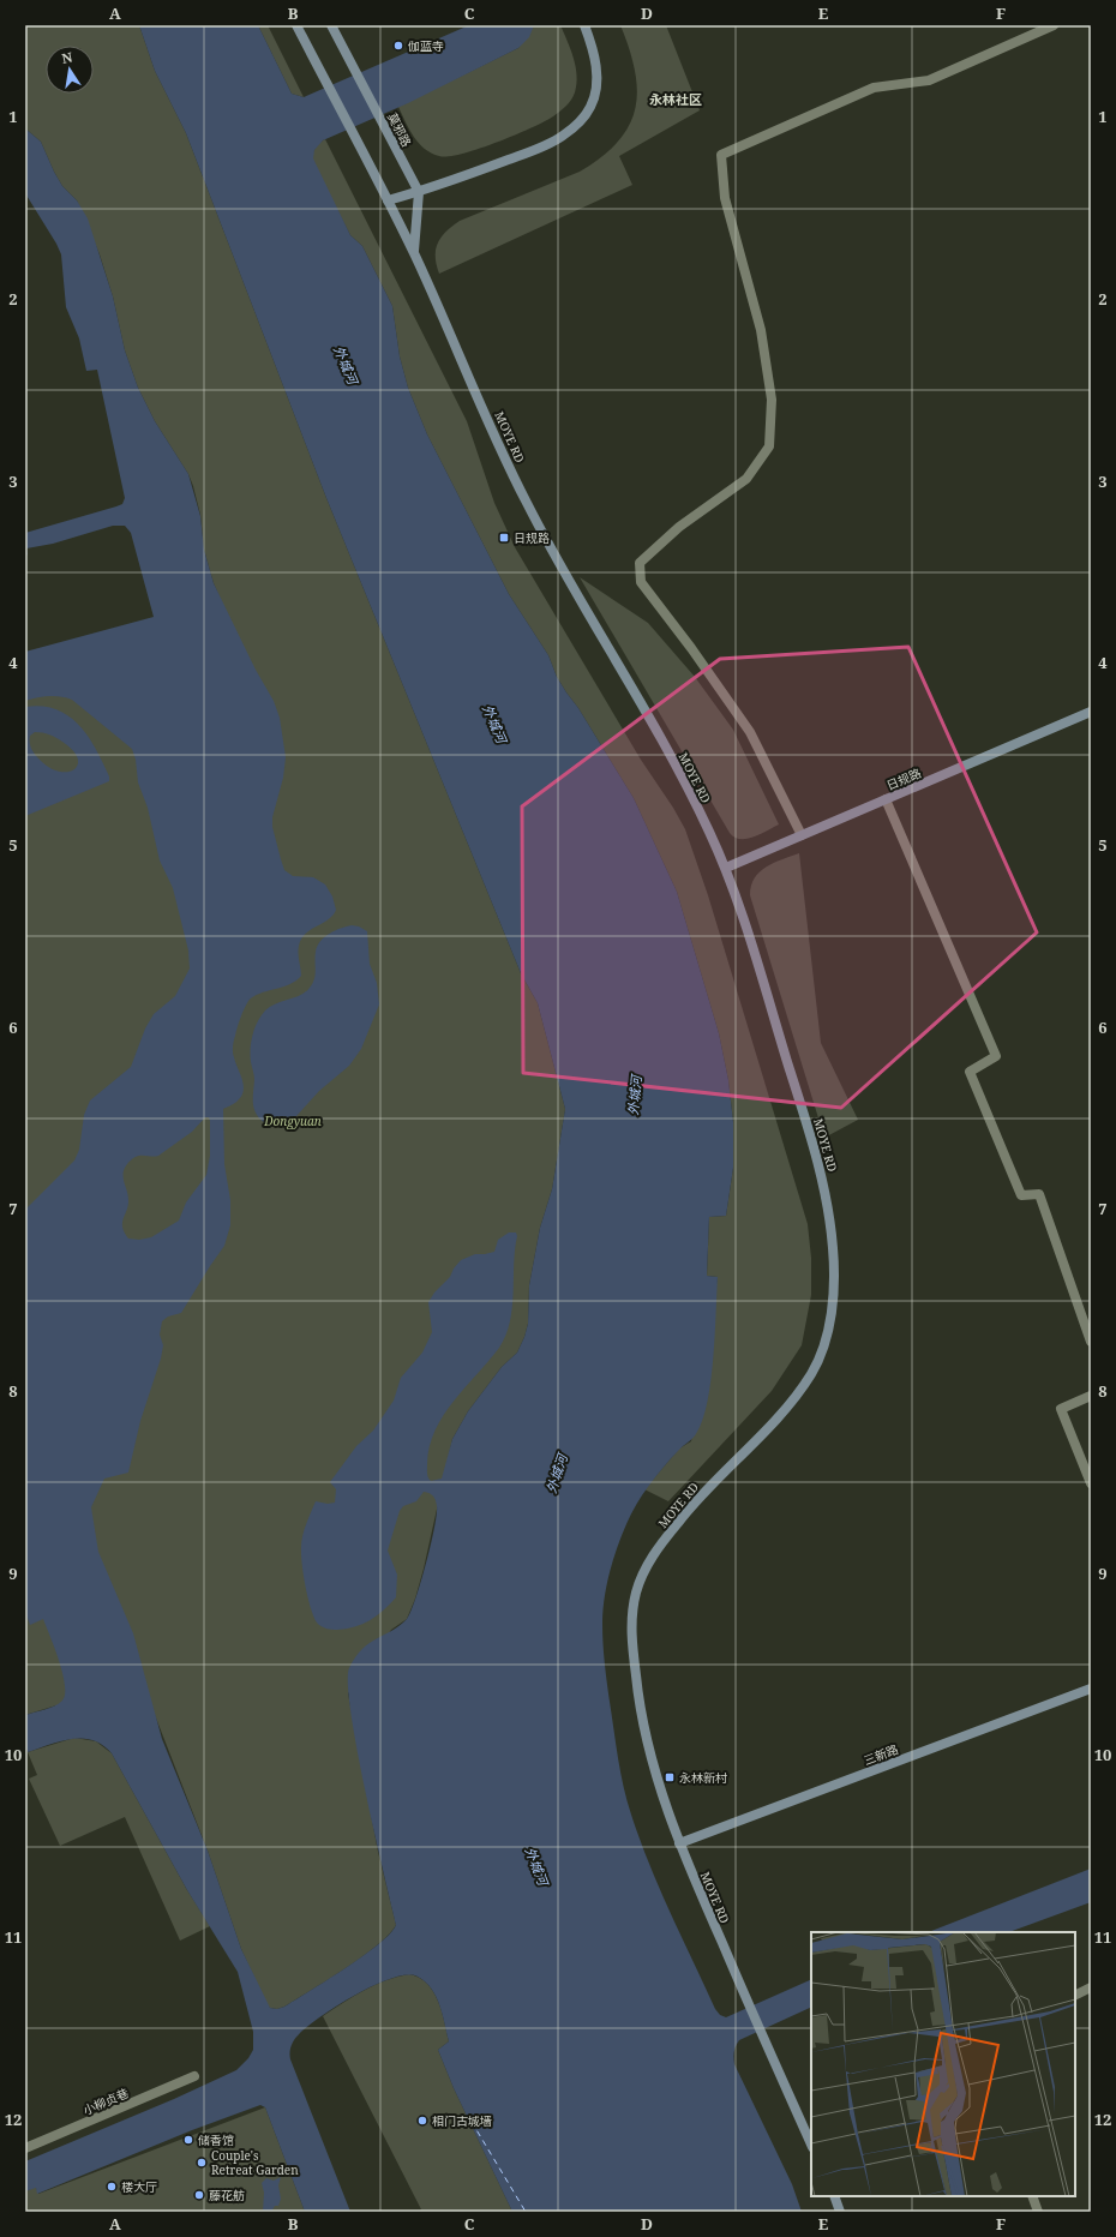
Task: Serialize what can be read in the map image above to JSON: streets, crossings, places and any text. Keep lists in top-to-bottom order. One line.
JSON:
{"streets":{"main road":["莫邪路","MOYE RD","日规路","三新路"],"street":["小柳贞巷"]},"crossings":[["MOYE RD","日规路"],["MOYE RD","三新路"]],"districts":["永林社区"],"water":["外城河"],"parks":["Dongyuan"],"places":{"other":["伽蓝寺","相门古城墙","储香馆","Couple's Retreat Garden","楼大厅","藤花舫"],"transit":["日规路","永林新村"]},"north":"top","grid":{"columns":["A","B","C","D","E","F"],"rows":["1","2","3","4","5","6","7","8","9","10","11","12"]}}
